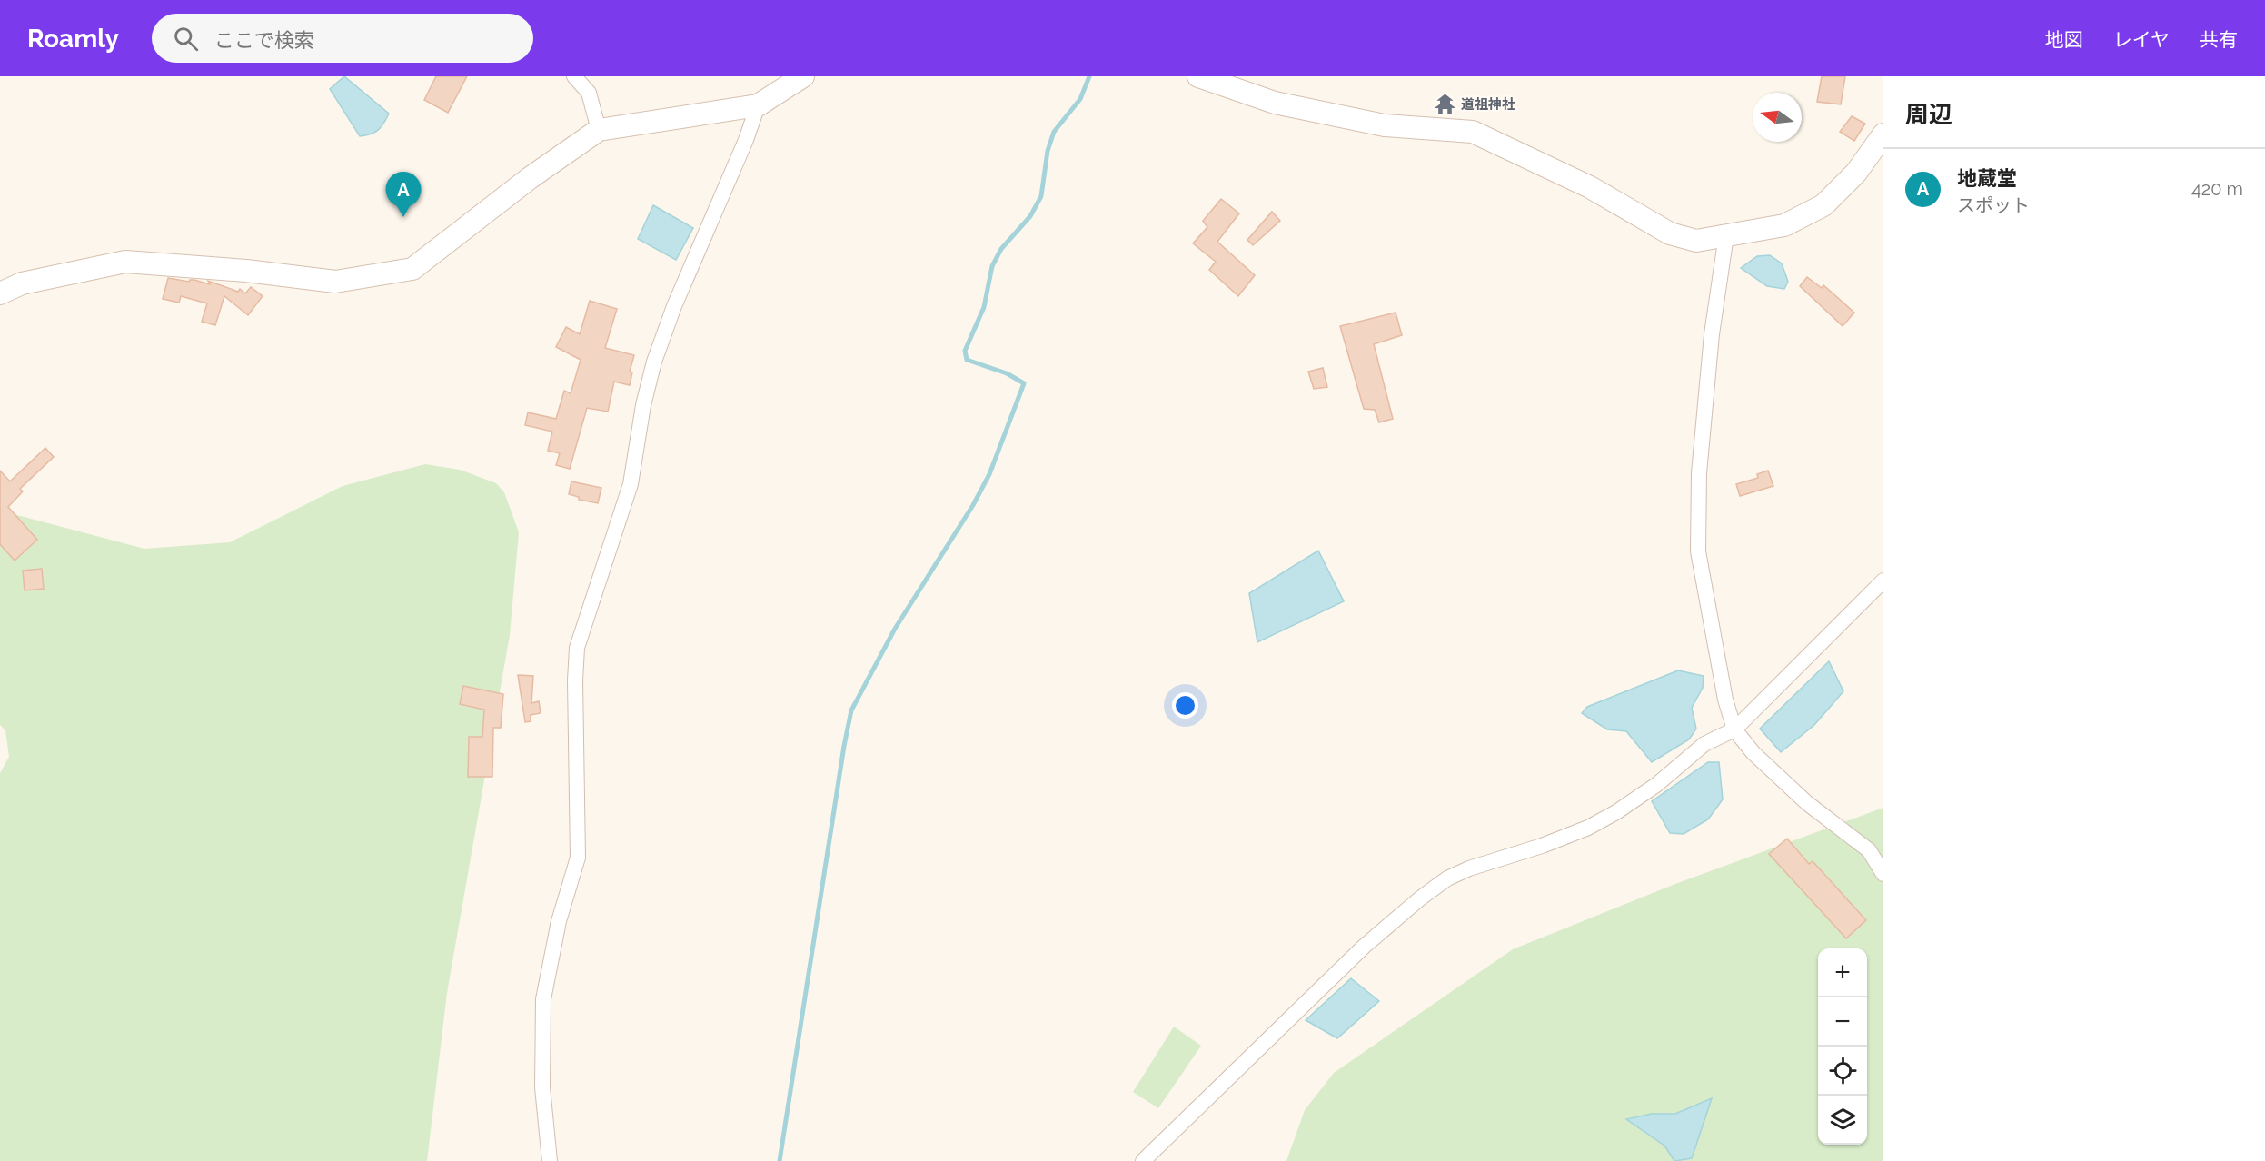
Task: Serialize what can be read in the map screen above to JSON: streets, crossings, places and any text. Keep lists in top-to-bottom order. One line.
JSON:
{"places":{"temple":["道祖神社"]},"north":"left","page":{"header":"Roamly","search":"ここで検索","nav":["地図","レイヤ","共有"],"heading":"周辺","list":[{"mark":"A","name":"地蔵堂","note":"スポット","value":"420 m"}],"pins":"A","map_buttons":["+","−"]}}
